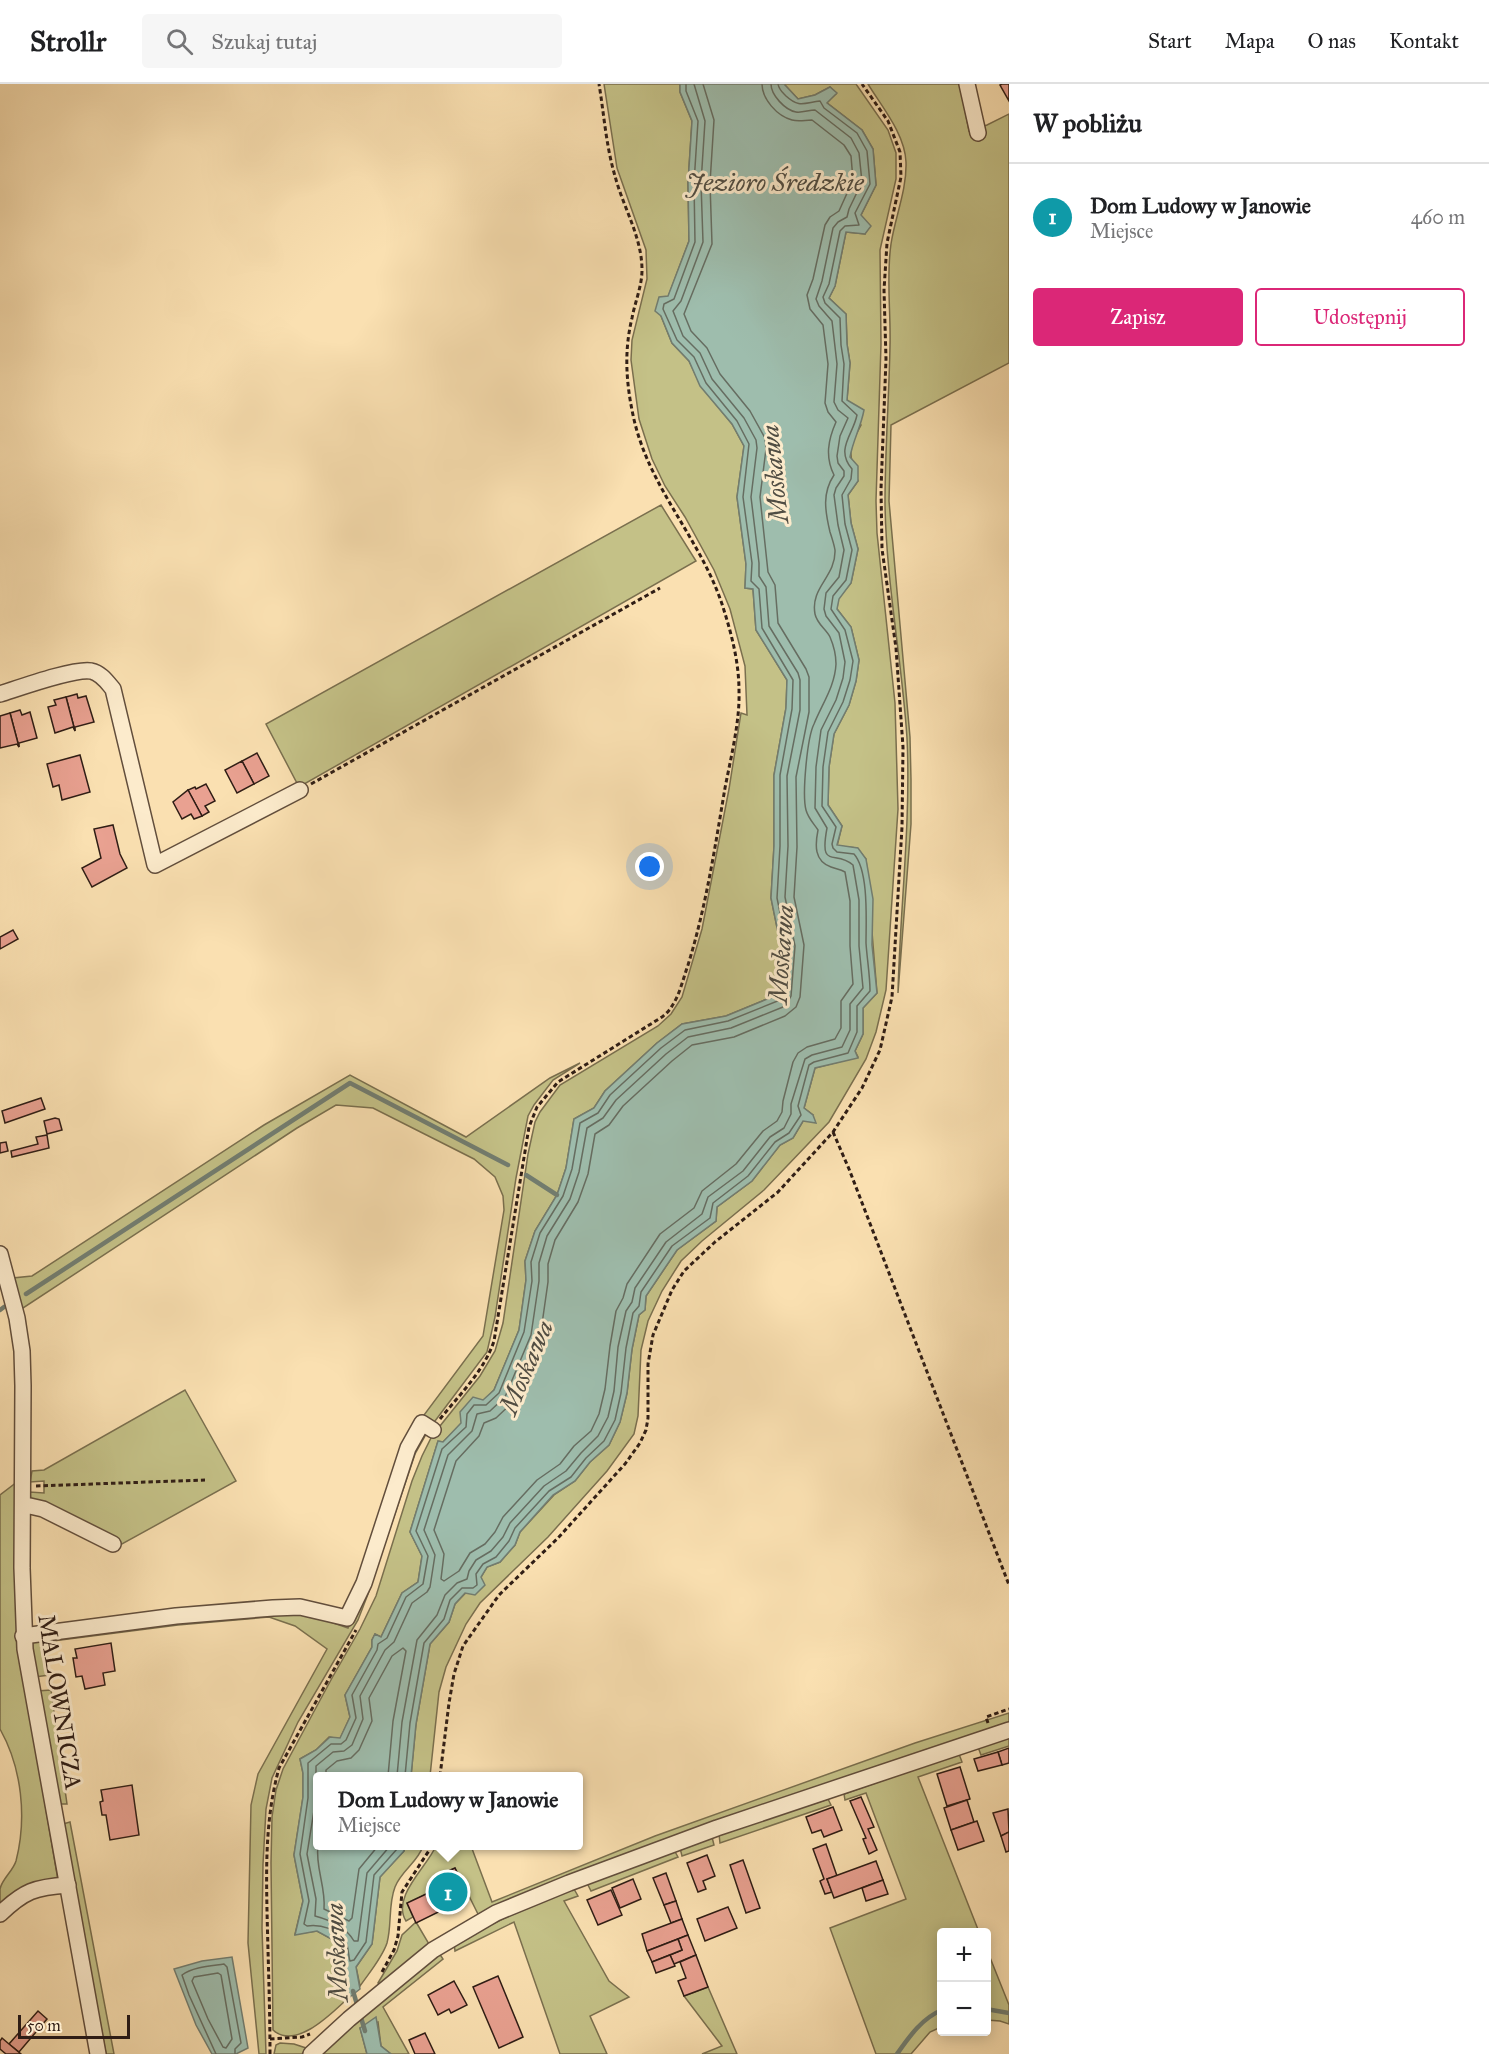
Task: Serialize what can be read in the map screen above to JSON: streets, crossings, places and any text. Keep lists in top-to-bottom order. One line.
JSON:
{"streets":{"street":["MALOWNICZA"]},"water":["Jezioro Średzkie","Moskawa"],"scale_bar":"50 m","page":{"header":"Strollr","search":"Szukaj tutaj","nav":["Start","Mapa","O nas","Kontakt"],"heading":"W pobliżu","list":[{"mark":"1","name":"Dom Ludowy w Janowie","note":"Miejsce","value":"460 m"}],"buttons":["Zapisz","Udostępnij"],"popup":["Dom Ludowy w Janowie","Miejsce"],"pins":"1","map_buttons":["+","−"],"scale":"50 m"}}
